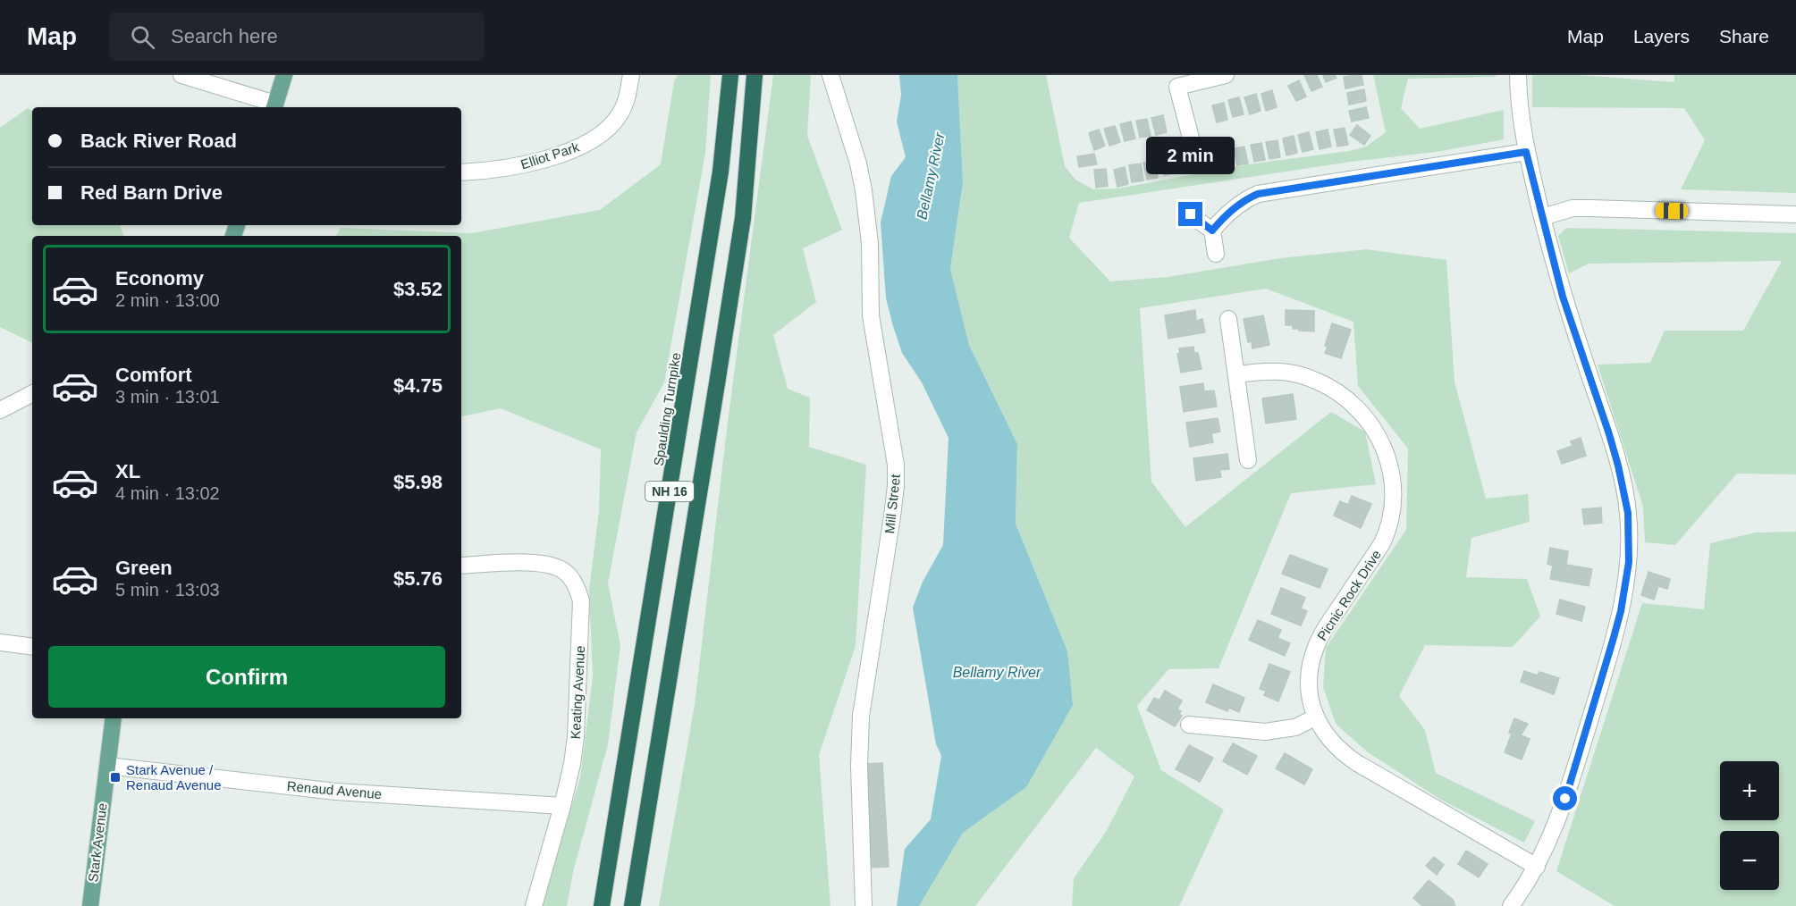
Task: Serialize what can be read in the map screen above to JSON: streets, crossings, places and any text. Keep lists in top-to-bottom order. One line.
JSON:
{"streets":{"highway":["Spaulding Turnpike","NH 16"],"main road":["Stark Avenue"],"street":["Elliot Park","Mill Street","Picnic Rock Drive","Keating Avenue","Renaud Avenue"]},"crossings":[["Keating Avenue","Renaud Avenue"],["Renaud Avenue","Stark Avenue"]],"water":["Bellamy River"],"places":{"transit":["Stark Avenue / Renaud Avenue"]},"page":{"header":"Map","search":"Search here","nav":["Map","Layers","Share"],"banner":["Back River Road","Red Barn Drive"],"bubble":"2 min","list":[{"name":"Economy","note":"2 min · 13:00","value":"$3.52"},{"name":"Comfort","note":"3 min · 13:01","value":"$4.75"},{"name":"XL","note":"4 min · 13:02","value":"$5.98"},{"name":"Green","note":"5 min · 13:03","value":"$5.76"}],"buttons":"Confirm","map_buttons":["+","−"]}}
